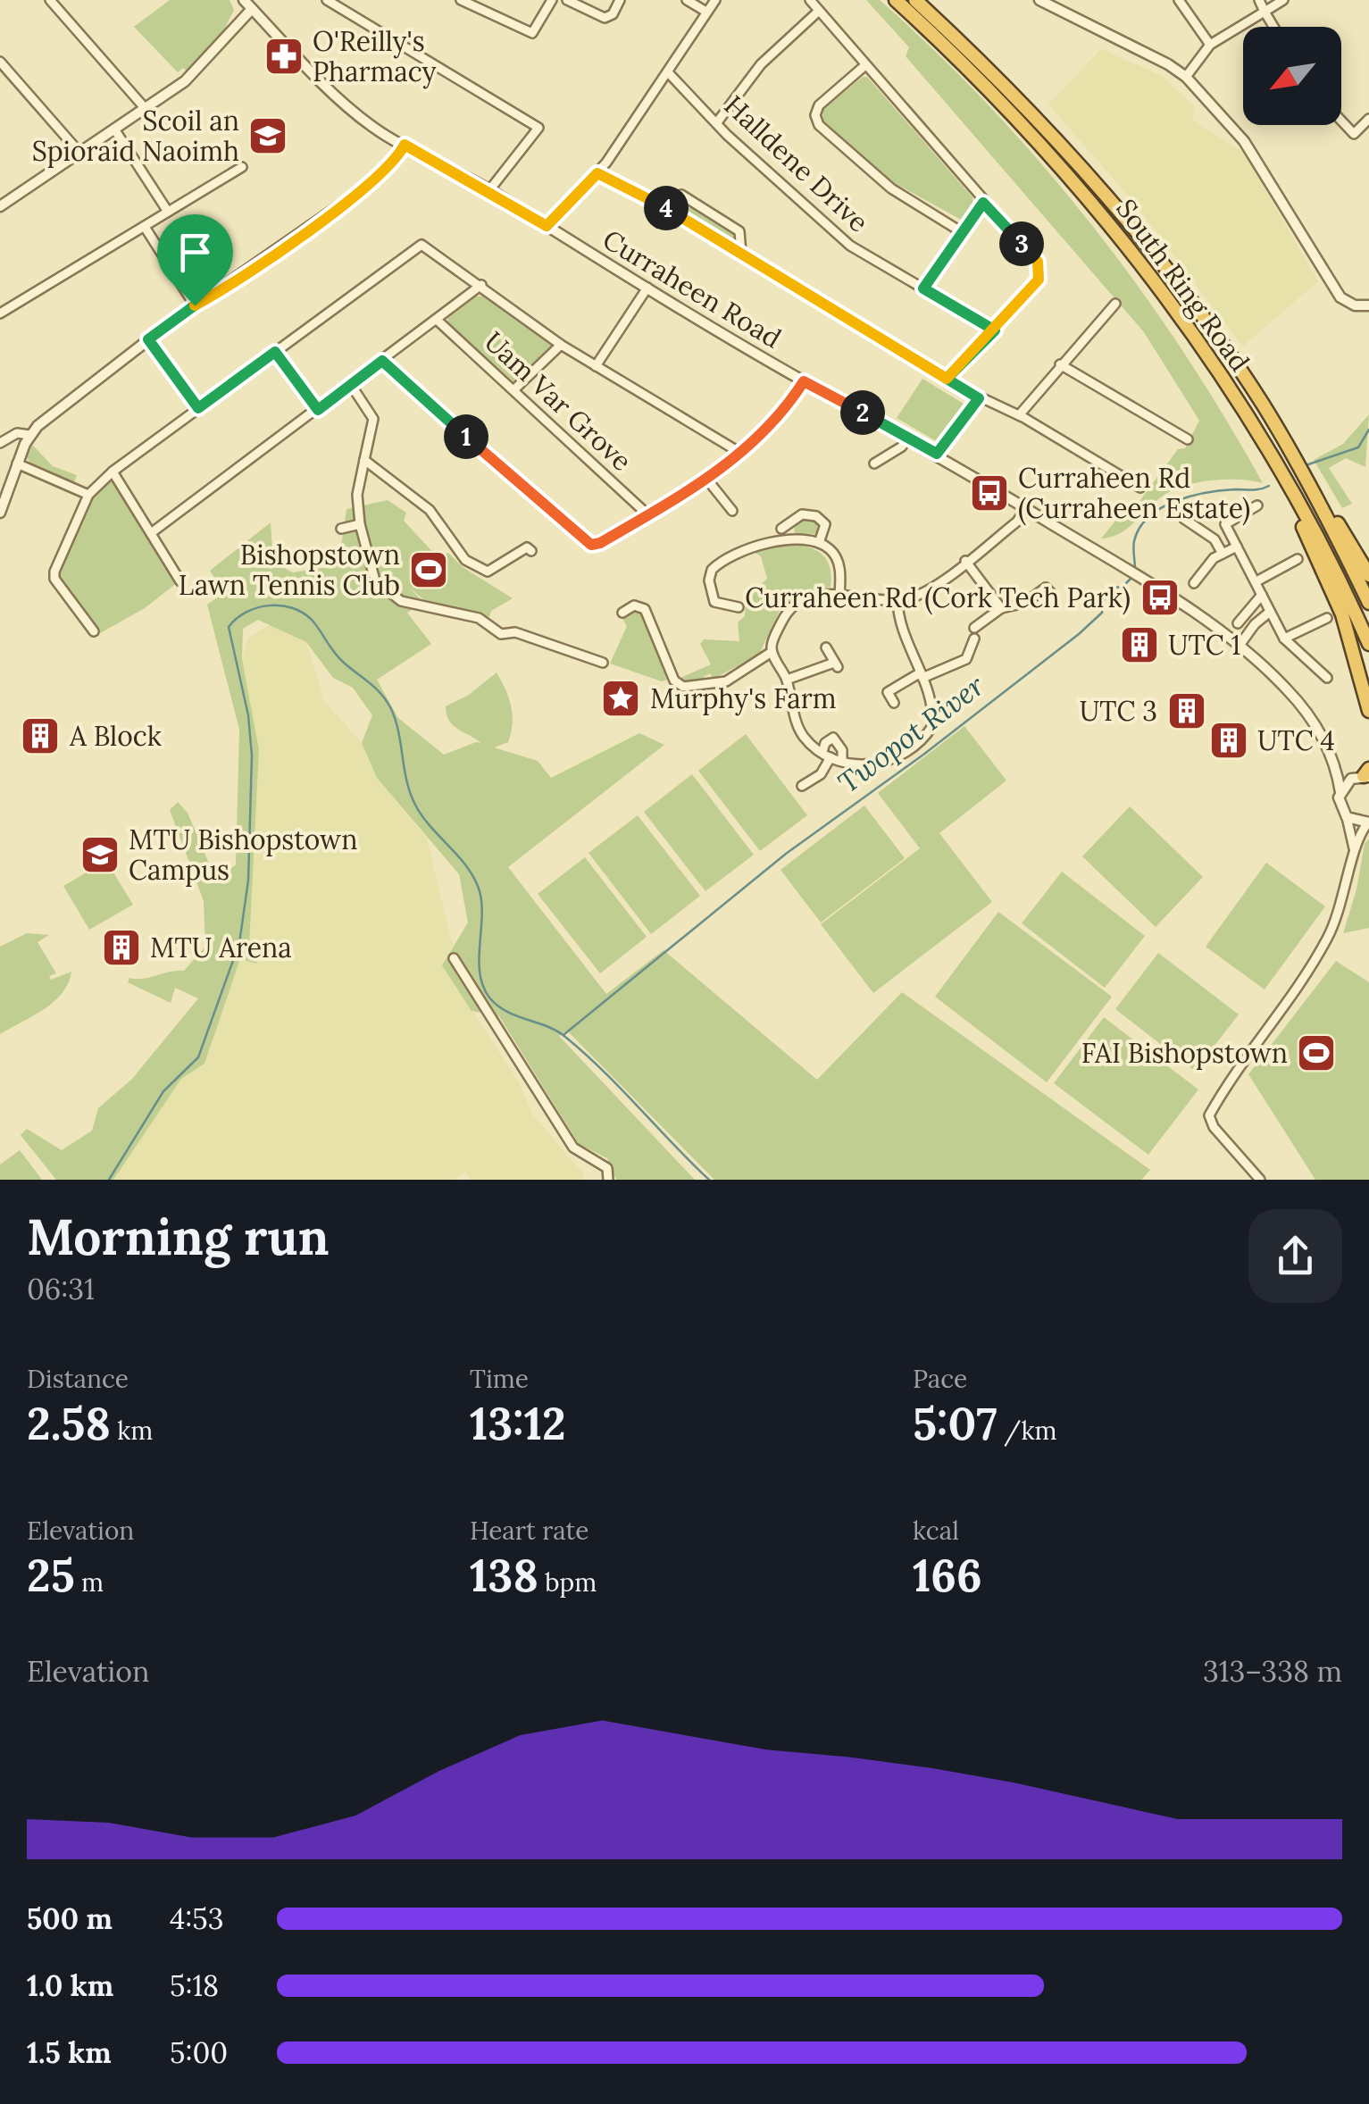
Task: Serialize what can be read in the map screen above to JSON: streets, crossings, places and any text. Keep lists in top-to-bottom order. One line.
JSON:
{"streets":{"highway":["South Ring Road"],"street":["Halldene Drive","Curraheen Road","Uam Var Grove"]},"water":["Twopot River"],"places":{"pharmacy":["O'Reilly's Pharmacy"],"school or university":["Scoil an Spioraid Naoimh","MTU Bishopstown Campus"],"bus stop":["Curraheen Rd (Curraheen Estate)","Curraheen Rd (Cork Tech Park)"],"sports":["Bishopstown Lawn Tennis Club","FAI Bishopstown"],"building":["UTC 1","UTC 3","A Block","UTC 4","MTU Arena"],"place":["Murphy's Farm"]},"north":"bottom left","page":{"pins":["4","3","2","1"],"heading":["Morning run","06:31"],"stats":[["Distance","2.58 km"],["Time","13:12"],["Pace","5:07 /km"],["Elevation","25 m"],["Heart rate","138 bpm"],["kcal","166"]],"chart":["Elevation","313–338 m"],"list":[{"name":"500 m","note":"4:53"},{"name":"1.0 km","note":"5:18"},{"name":"1.5 km","note":"5:00"}]}}
